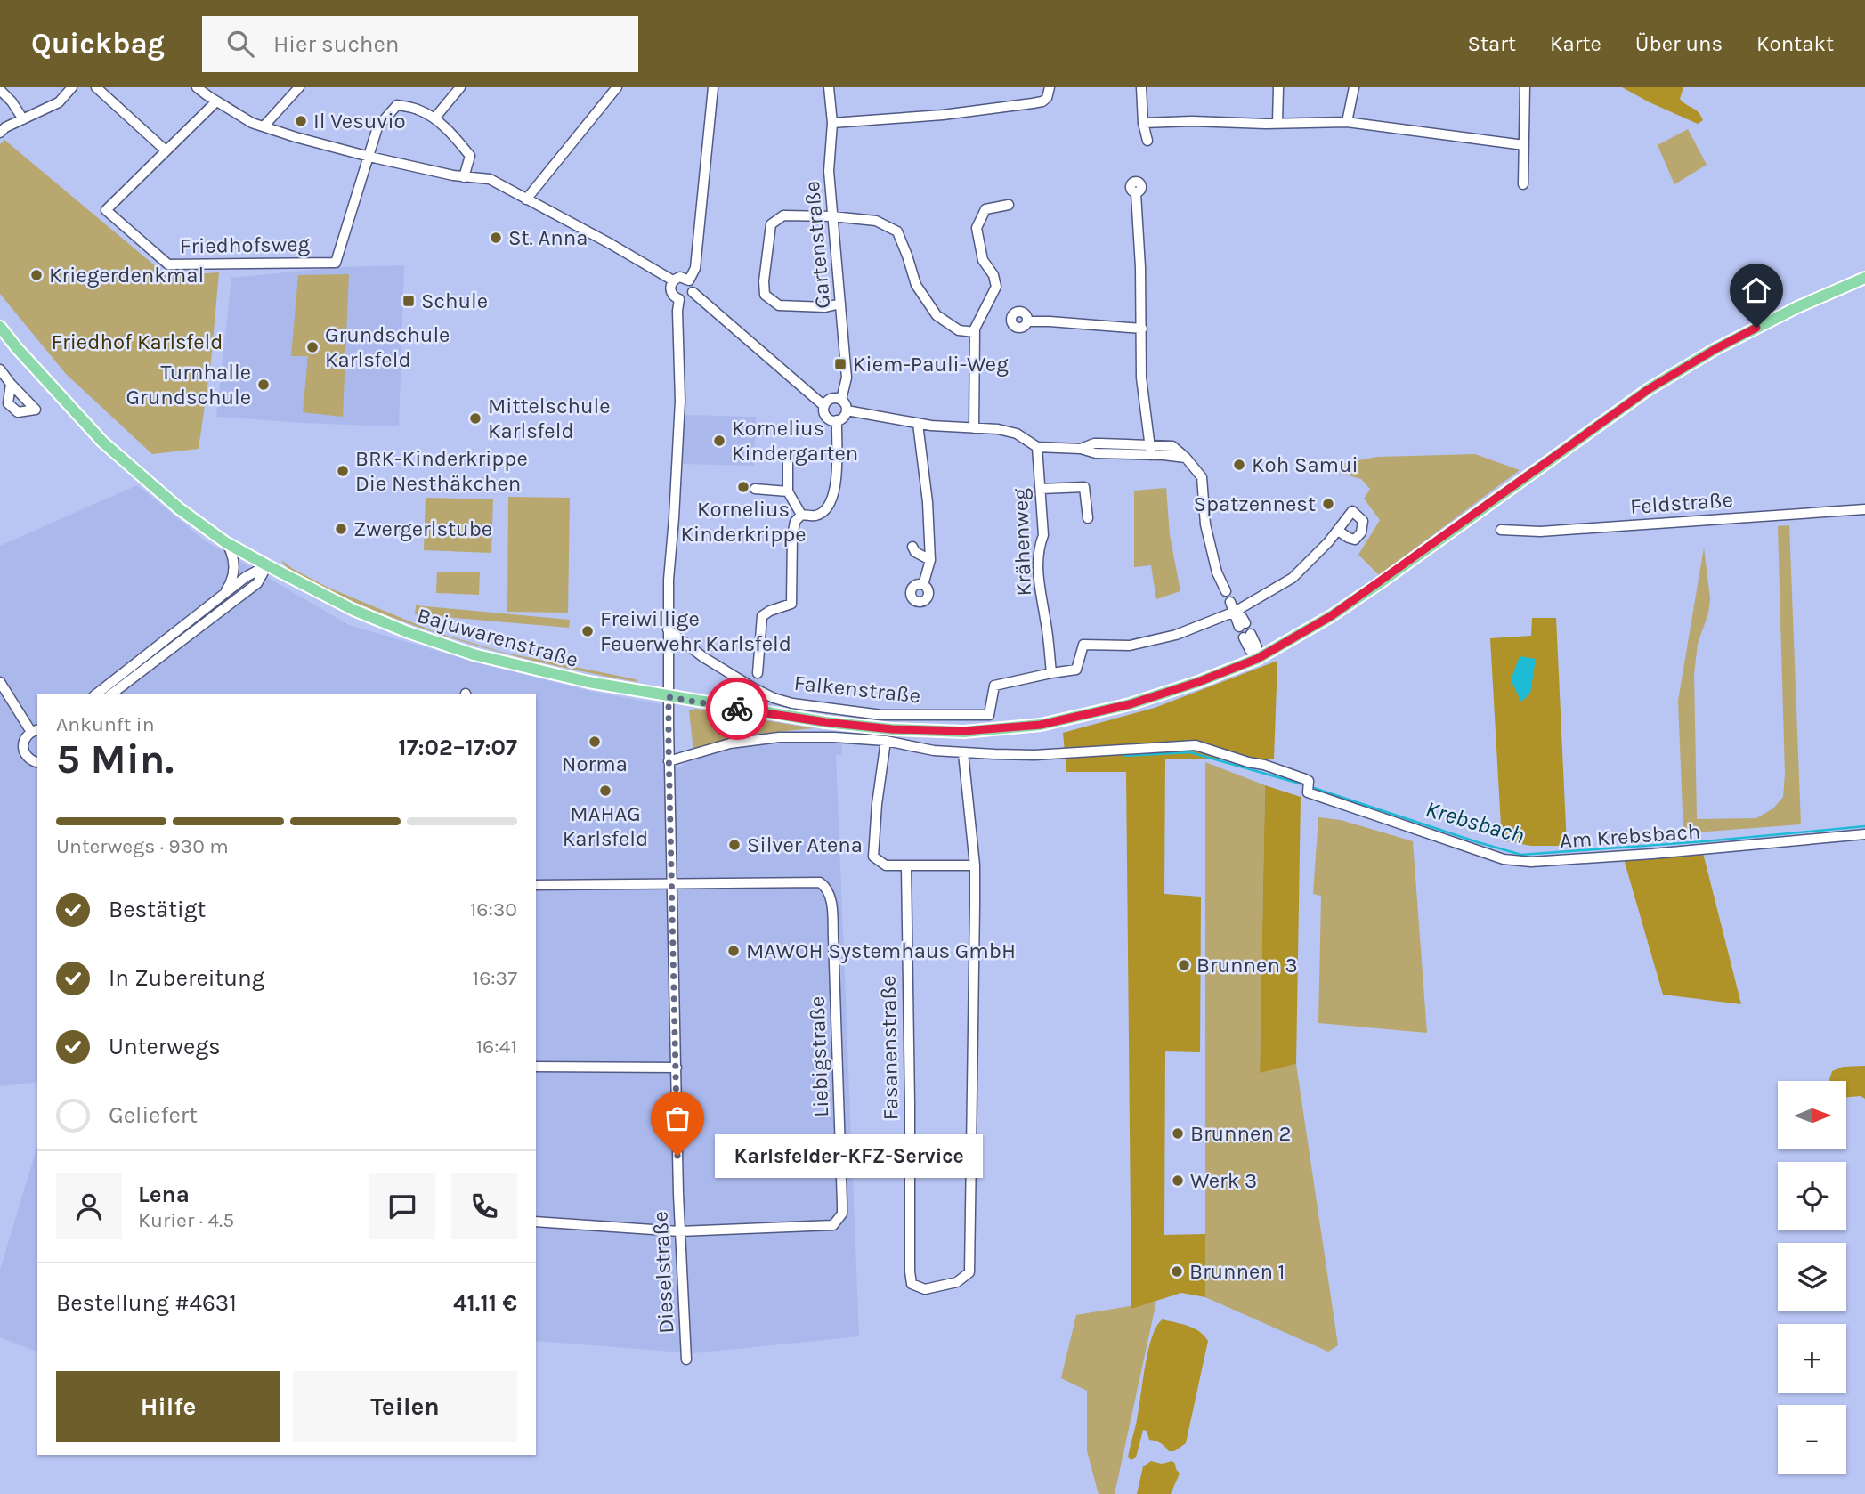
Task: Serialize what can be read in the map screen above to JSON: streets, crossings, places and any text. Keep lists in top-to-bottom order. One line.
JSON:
{"streets":{"main road":["Bajuwarenstraße"],"street":["Friedhofsweg","Gartenstraße","Feldstraße","Krähenweg","Falkenstraße","Am Krebsbach","Fasanenstraße","Liebigstraße","Dieselstraße"]},"crossings":[["Krähenweg","Falkenstraße"],["Bajuwarenstraße","Dieselstraße"],["Am Krebsbach","Fasanenstraße"],["Liebigstraße","Dieselstraße"]],"water":["Krebsbach"],"parks":["Friedhof Karlsfeld"],"places":{"other":["Il Vesuvio","St. Anna","Kriegerdenkmal","Grundschule Karlsfeld","Turnhalle Grundschule","Mittelschule Karlsfeld","Kornelius Kindergarten","Koh Samui","BRK-Kinderkrippe Die Nesthäkchen","Kornelius Kinderkrippe","Spatzennest","Zwergerlstube","Freiwillige Feuerwehr Karlsfeld","Norma","MAHAG Karlsfeld","Silver Atena","MAWOH Systemhaus GmbH","Brunnen 3","Brunnen 2","Karlsfelder-KFZ-Service","Werk 3","Brunnen 1"],"transit":["Schule","Kiem-Pauli-Weg"]},"north":"right","page":{"header":"Quickbag","search":"Hier suchen","nav":["Start","Karte","Über uns","Kontakt"],"heading":["5 Min.","Ankunft in","17:02–17:07"],"panel":["Lena","Kurier · 4.5","Bestellung #4631","41.11 €"],"bar":"Unterwegs · 930 m","list":[["Bestätigt","16:30"],["In Zubereitung","16:37"],["Unterwegs","16:41"],"Geliefert"],"map_buttons":["+","−"],"bubble":"Karlsfelder-KFZ-Service","buttons":["Hilfe","Teilen"]}}
